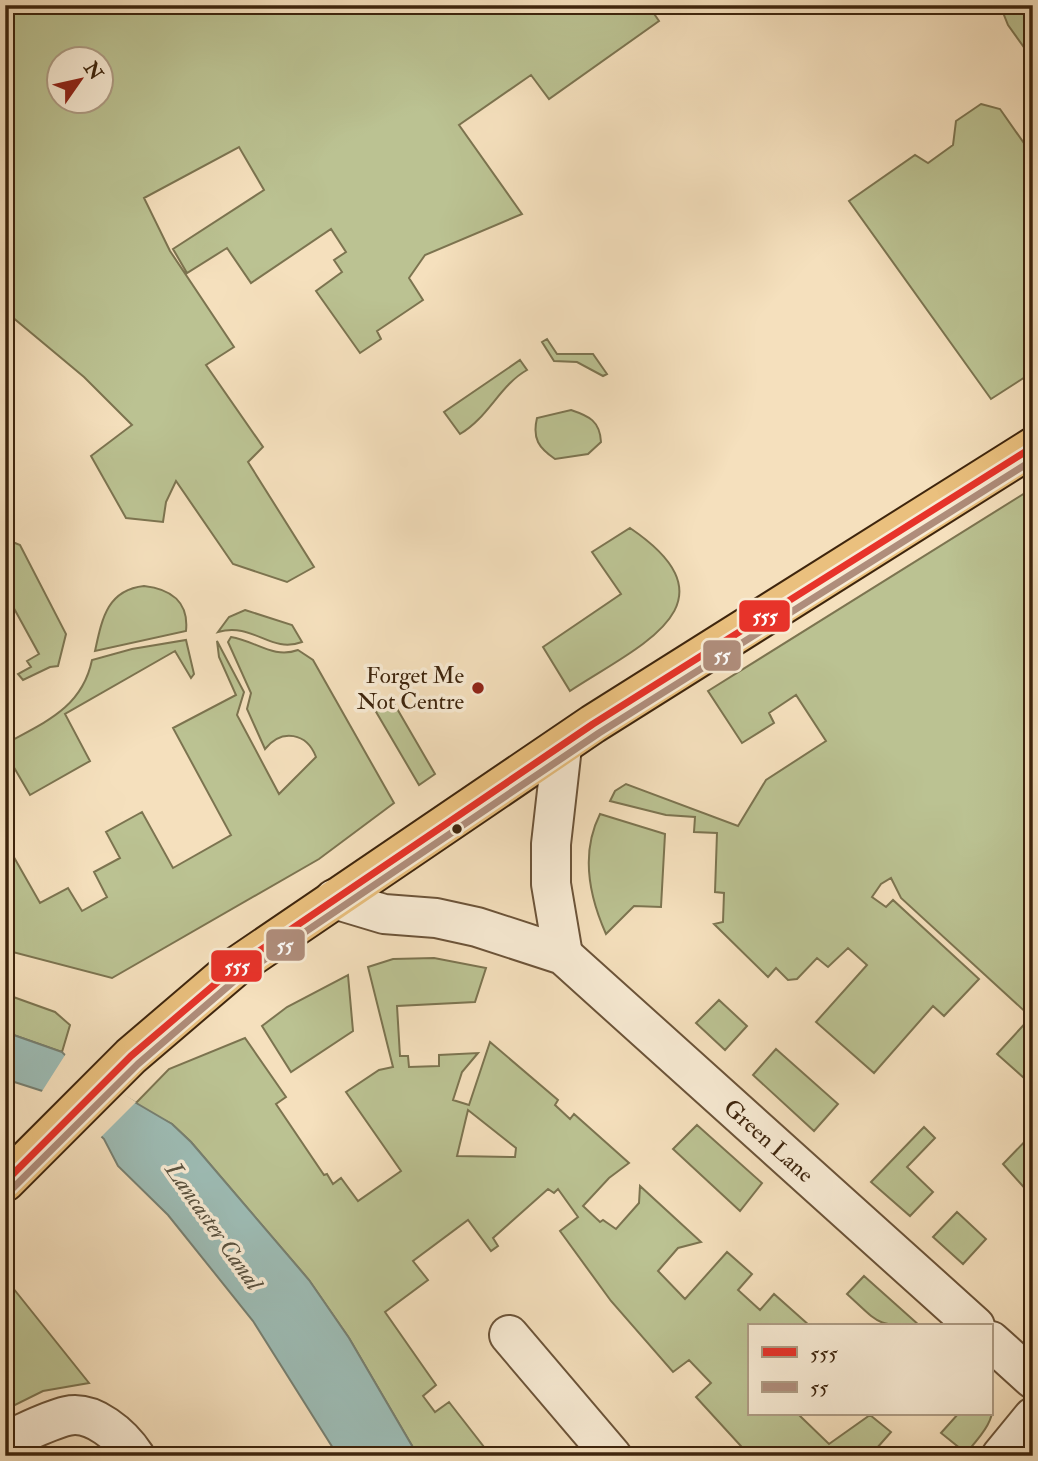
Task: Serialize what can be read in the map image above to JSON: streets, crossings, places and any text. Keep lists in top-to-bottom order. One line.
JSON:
{"streets":{"street":["Green Lane"]},"water":["Lancaster Canal"],"places":["Forget Me Not Centre"],"lines":["transit line 555","transit line 55"],"legend":["555","55"],"north":"top right"}
